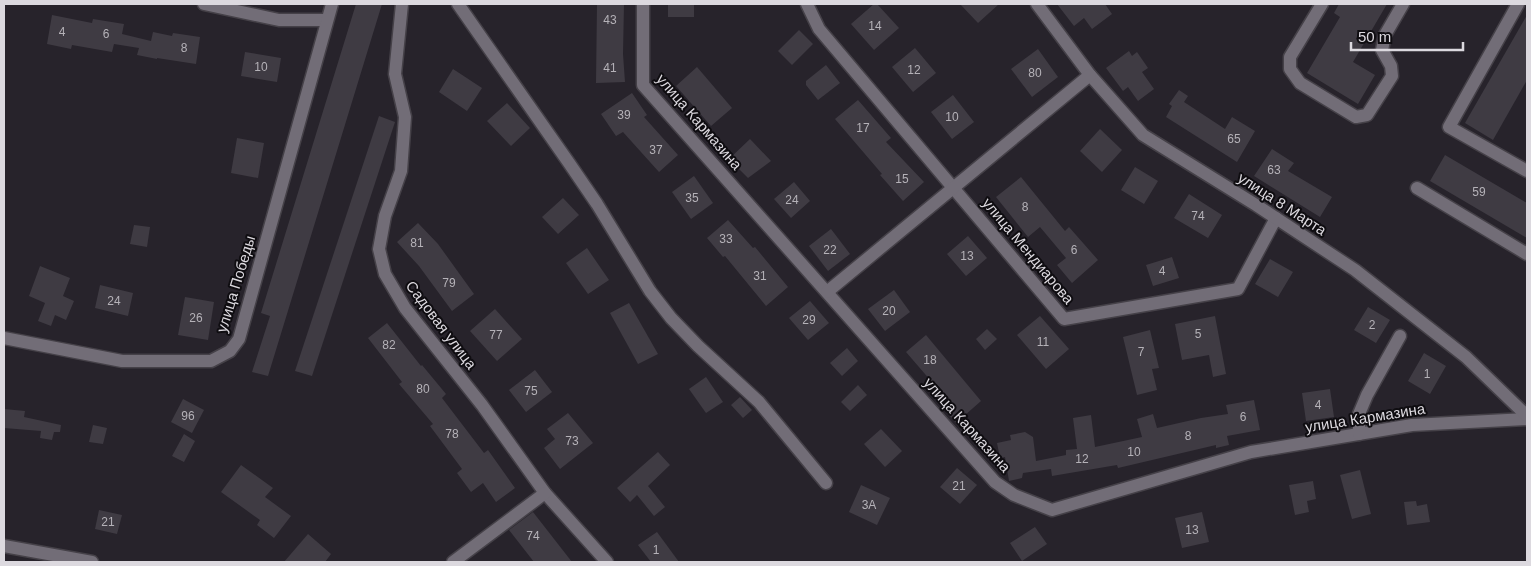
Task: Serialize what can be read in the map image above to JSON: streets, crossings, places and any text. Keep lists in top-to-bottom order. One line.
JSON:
{"streets":{"street":["улица Кармазина","улица 8 Марта","улица Мендиарова","улица Победы","Садовая улица"]},"crossings":[["улица Кармазина","улица 8 Марта"],["улица 8 Марта","улица Мендиарова"]],"house_numbers":["43","14","4","6","8","10","41","12","80","39","10","17","65","37","63","15","59","35","24","8","74","33","81","22","6","13","4","31","79","24","20","26","29","2","5","77","11","82","7","18","1","80","75","4","96","6","78","8","73","10","12","21","3А","21","13","74","1"],"scale_bar":"50 m"}
